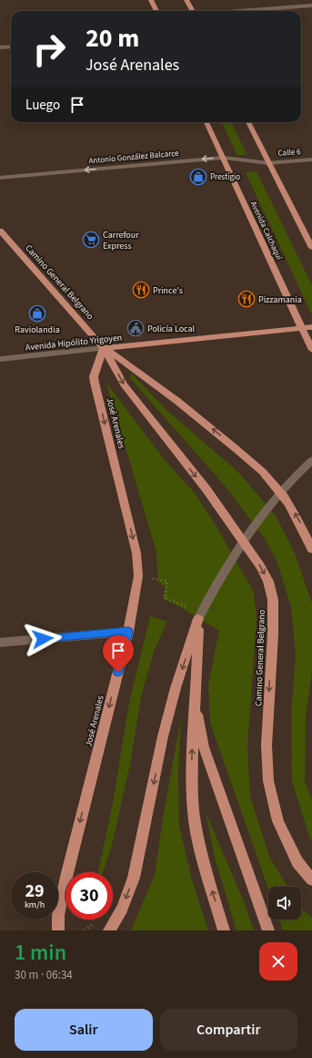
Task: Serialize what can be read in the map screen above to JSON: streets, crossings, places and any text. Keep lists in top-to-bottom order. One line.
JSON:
{"streets":{"main road":["Avenida Calchaquí","Camino General Belgrano","Avenida Hipólito Yrigoyen","José Arenales"],"street":["Calle 6","Antonio González Balcarce"]},"crossings":[["Calle 6","Antonio González Balcarce"],["Antonio González Balcarce","Avenida Calchaquí"],["Avenida Calchaquí","Avenida Hipólito Yrigoyen"],["Camino General Belgrano","Avenida Hipólito Yrigoyen"],["Camino General Belgrano","José Arenales"],["Avenida Hipólito Yrigoyen","José Arenales"]],"one_way":["Antonio González Balcarce"],"places":{"shop":["Prestigio","Raviolandia"],"supermarket":["Carrefour Express"],"restaurant":["Prince's","Pizzamania"],"public building":["Policía Local"]},"page":{"turn":["20 m","José Arenales"],"then":"Luego","speed":"29 km/h","limit":"30","heading":["1 min","30 m · 06:34"],"buttons":["Salir","Compartir"]}}
